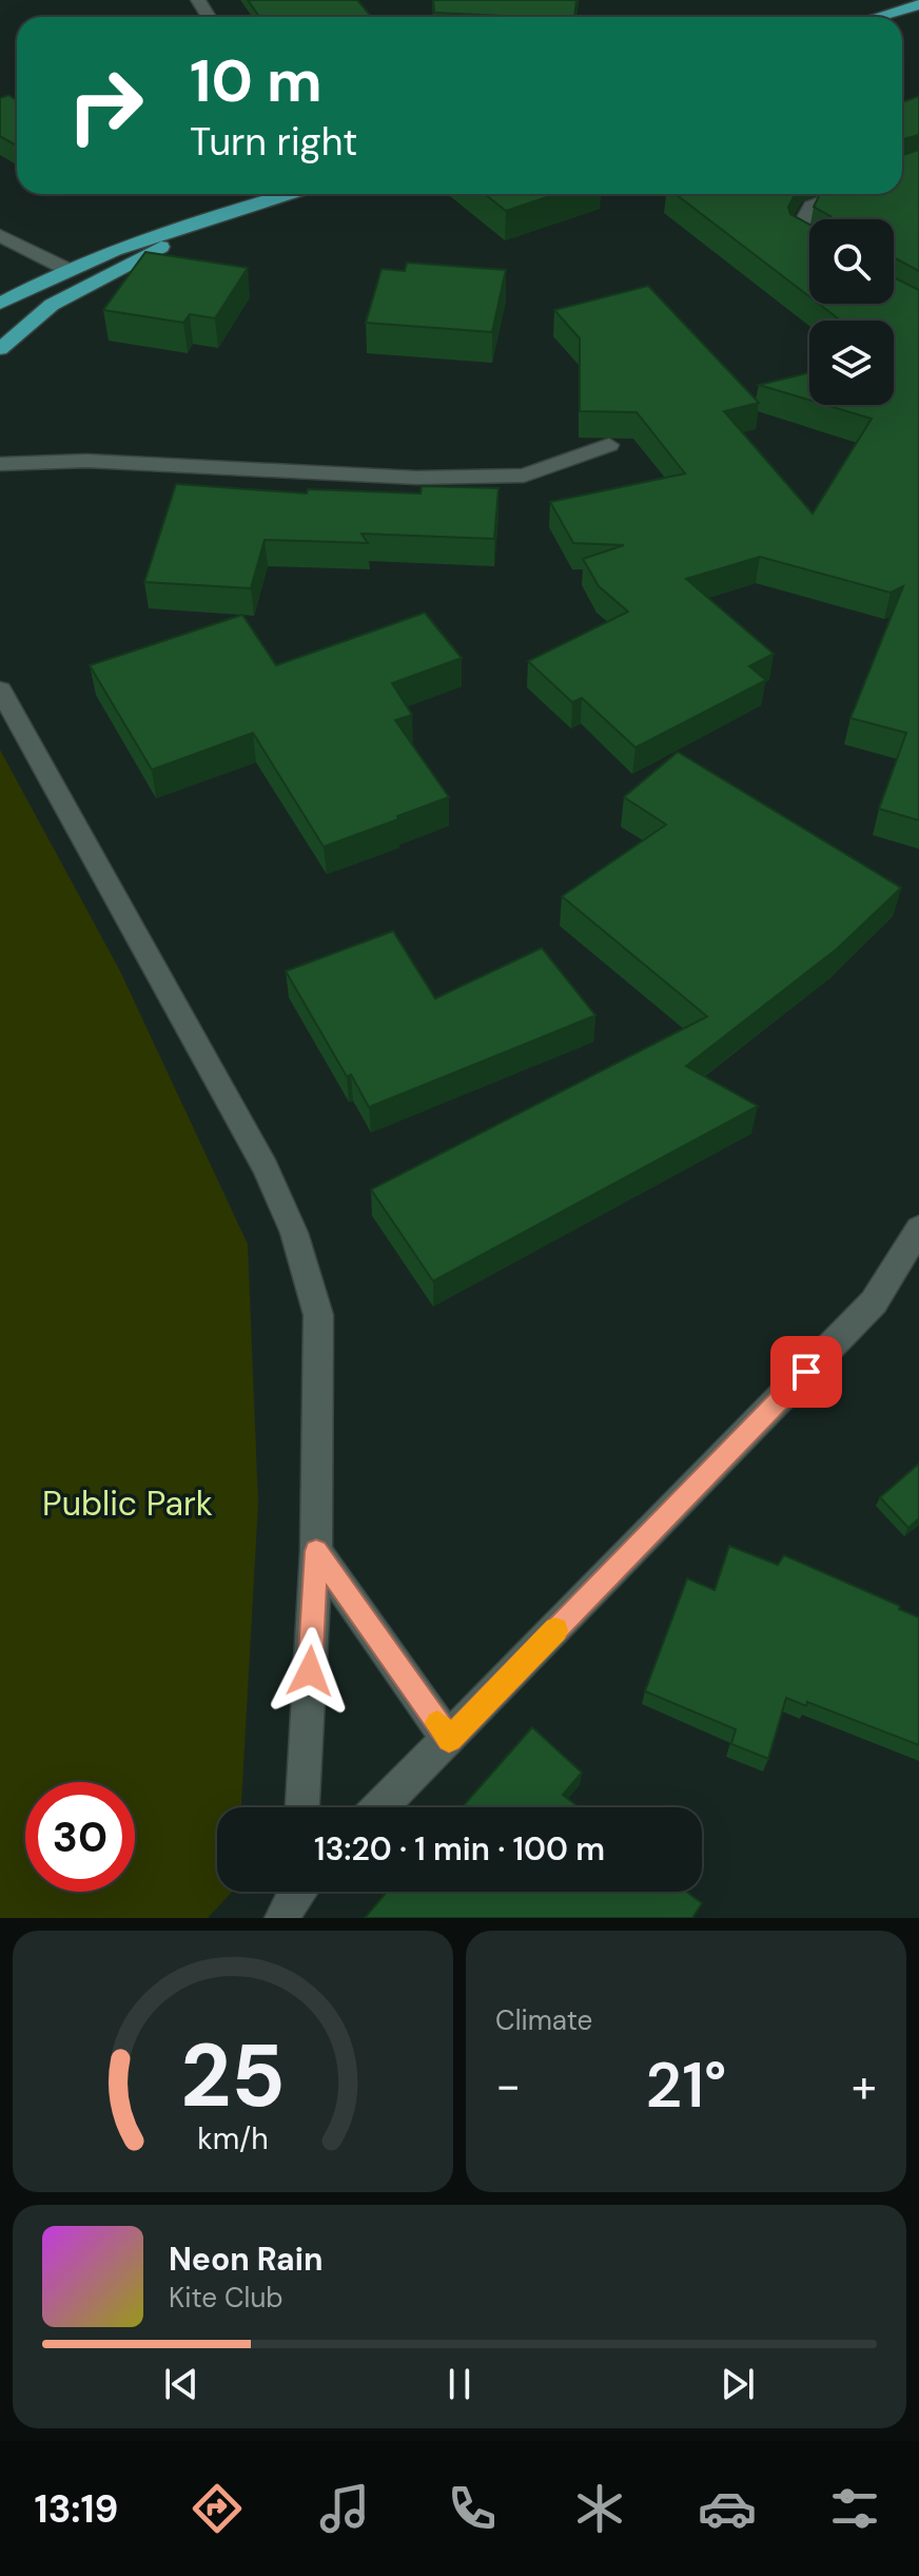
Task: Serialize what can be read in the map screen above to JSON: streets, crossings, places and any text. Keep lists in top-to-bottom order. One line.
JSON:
{"parks":["Public Park"],"page":{"turn":["10 m","Turn right"],"limit":"30","trip":"13:20 · 1 min · 100 m","tile":"Climate","heat":["−","21°","+"],"song":["Neon Rain","Kite Club"],"tabs":"13:19","gauge":["25","km/h"]}}
